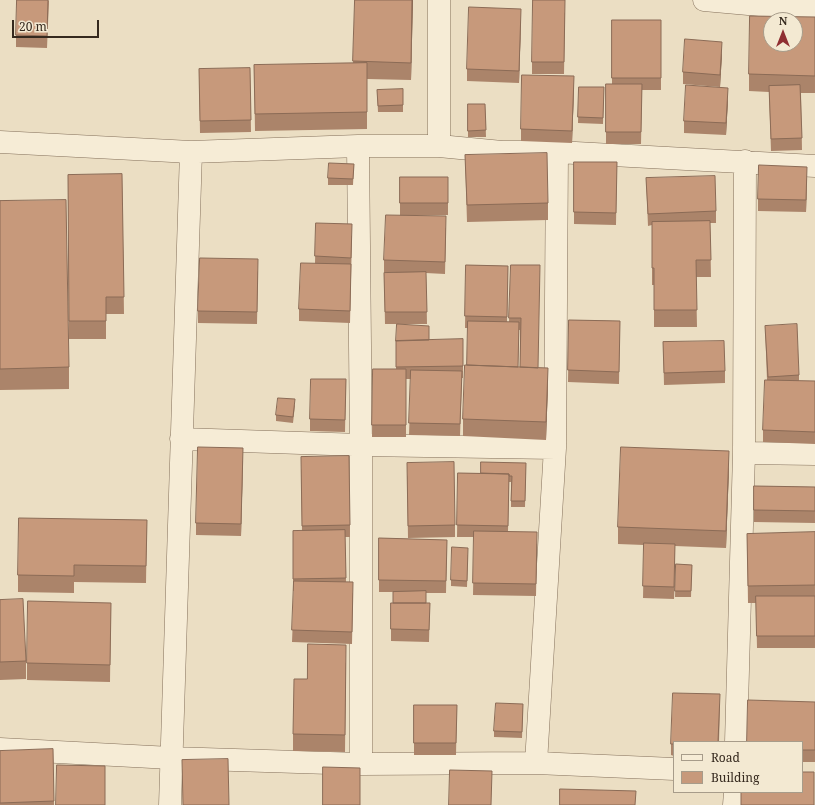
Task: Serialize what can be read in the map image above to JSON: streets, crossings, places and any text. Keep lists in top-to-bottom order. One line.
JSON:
{"legend":["Road","Building"],"scale_bar":"20 m","north":"top"}
